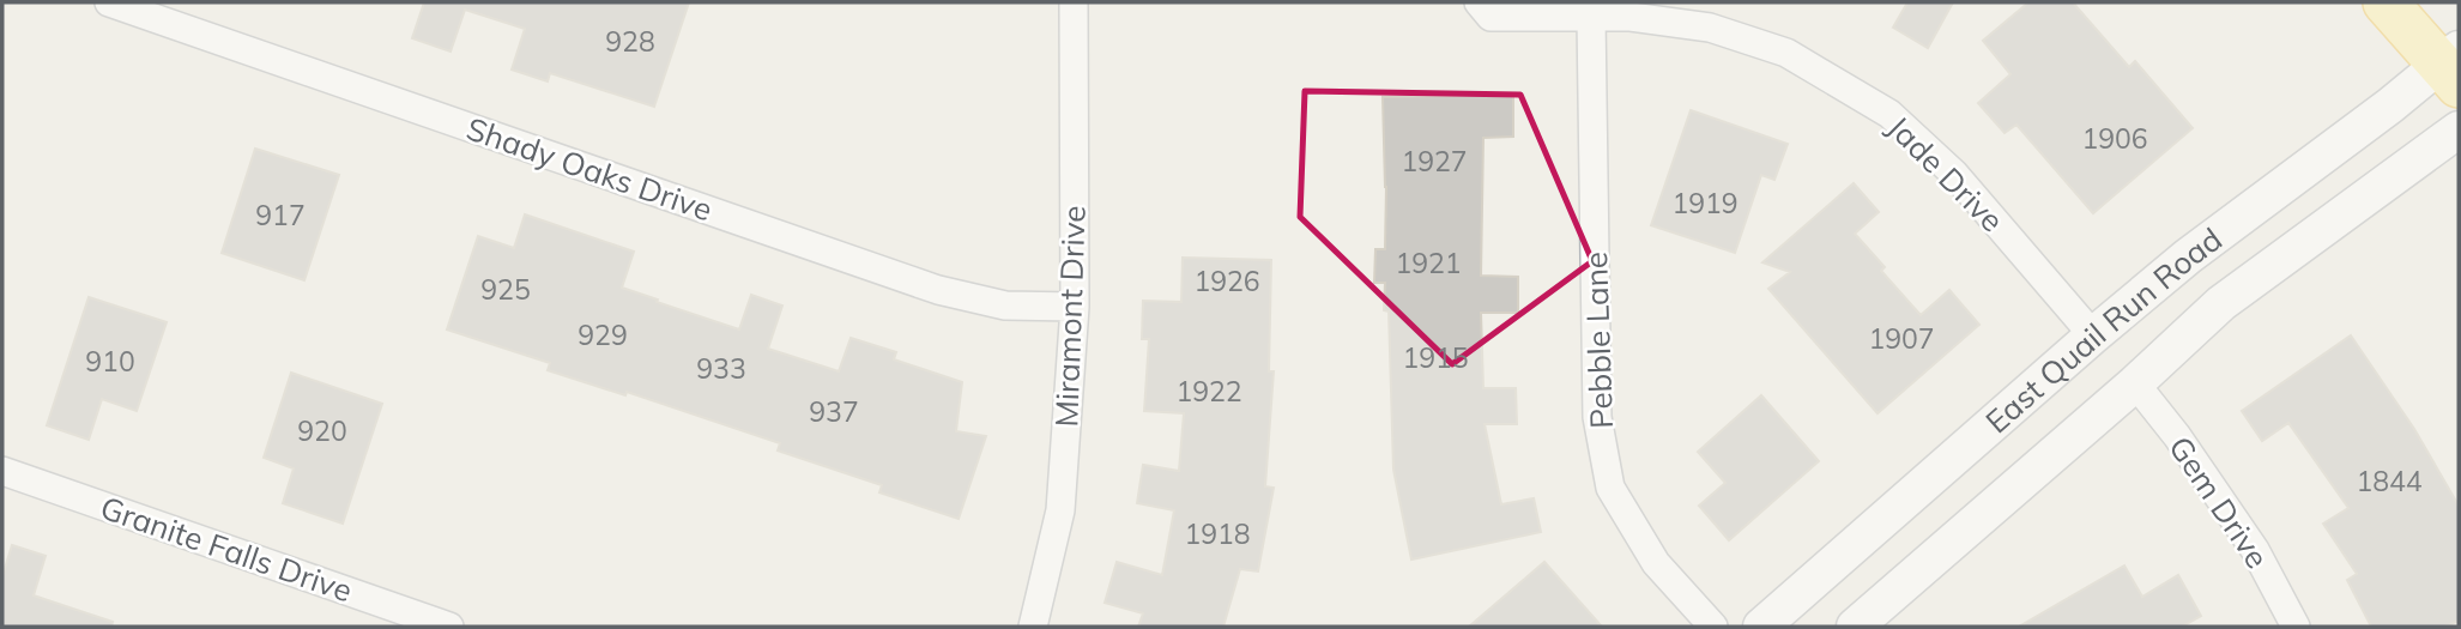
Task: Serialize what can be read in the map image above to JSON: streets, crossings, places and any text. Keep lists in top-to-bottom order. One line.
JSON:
{"streets":{"street":["Shady Oaks Drive","Jade Drive","Miramont Drive","East Quail Run Road","Pebble Lane","Gem Drive","Granite Falls Drive"]},"crossings":[["Shady Oaks Drive","Miramont Drive"],["Jade Drive","East Quail Run Road"],["Jade Drive","Pebble Lane"],["East Quail Run Road","Gem Drive"]],"house_numbers":["928","1906","1927","1919","917","1921","1926","925","929","1907","1915","910","933","1922","937","920","1844","1918"]}
